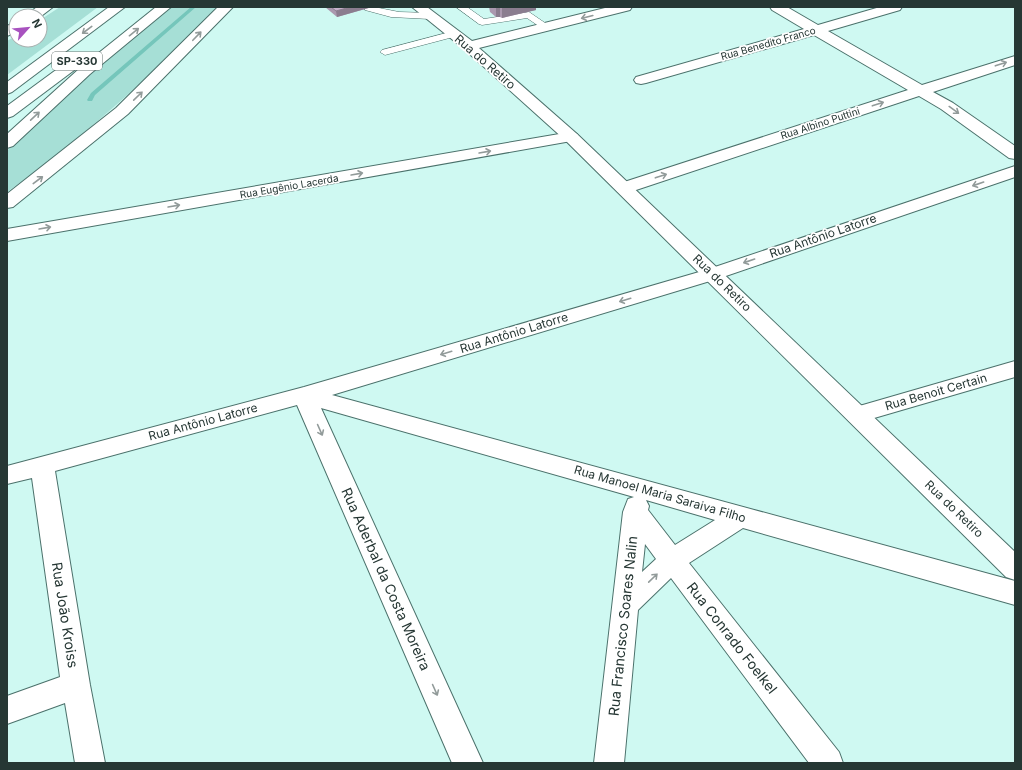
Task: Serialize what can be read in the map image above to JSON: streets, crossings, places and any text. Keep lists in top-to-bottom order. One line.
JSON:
{"streets":{"main road":["Rua Benedito Franco","SP-330","Rua do Retiro","Rua Albino Puttini","Rua Eugênio Lacerda","Rua Antônio Latorre","Rua Benoit Certain","Rua Manoel Maria Saraiva Filho","Rua Aderbal da Costa Moreira","Rua João Kroiss","Rua Francisco Soares Nalin","Rua Conrado Foelkel"]},"crossings":[["Rua do Retiro","Rua Albino Puttini"],["Rua do Retiro","Rua Eugênio Lacerda"],["Rua do Retiro","Rua Antônio Latorre"],["Rua do Retiro","Rua Benoit Certain"],["Rua Antônio Latorre","Rua Manoel Maria Saraiva Filho"],["Rua Antônio Latorre","Rua Aderbal da Costa Moreira"],["Rua Antônio Latorre","Rua João Kroiss"],["Rua Manoel Maria Saraiva Filho","Rua Aderbal da Costa Moreira"],["Rua Manoel Maria Saraiva Filho","Rua Francisco Soares Nalin"],["Rua Manoel Maria Saraiva Filho","Rua Conrado Foelkel"],["Rua Francisco Soares Nalin","Rua Conrado Foelkel"]],"one_way":["Rua Albino Puttini","Rua Eugênio Lacerda","Rua Antônio Latorre","Rua Aderbal da Costa Moreira"],"north":"top right"}
